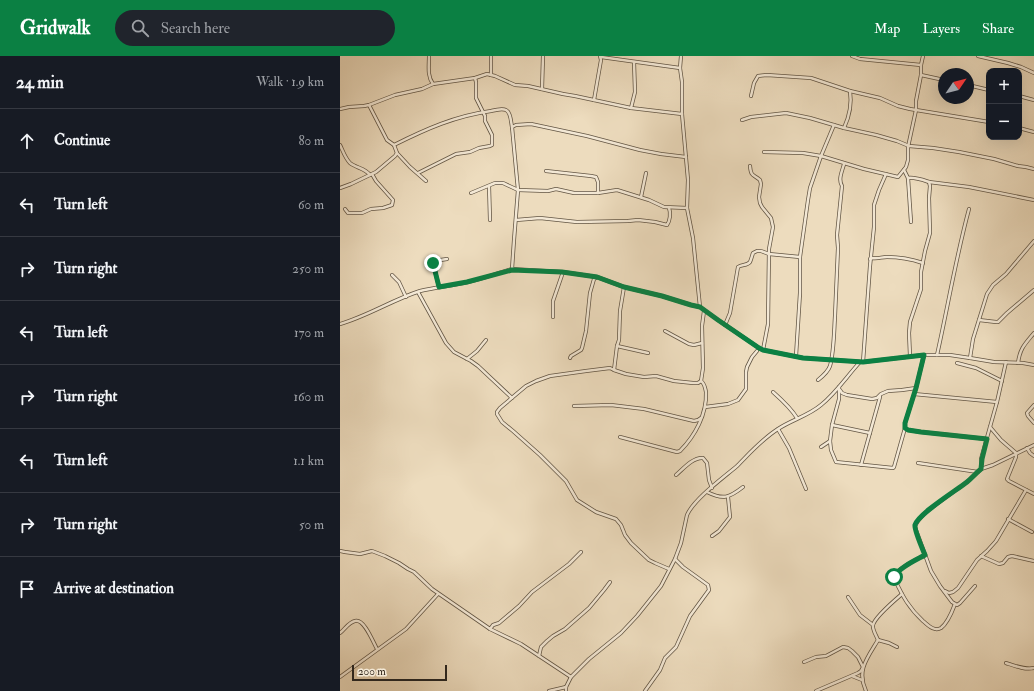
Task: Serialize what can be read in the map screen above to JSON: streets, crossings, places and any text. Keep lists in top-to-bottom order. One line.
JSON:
{"scale_bar":"200 m","north":"top right","page":{"header":"Gridwalk","search":"Search here","nav":["Map","Layers","Share"],"heading":["24 min","Walk · 1.9 km"],"map_buttons":["+","−"],"list":[["Continue","80 m"],["Turn left","60 m"],["Turn right","250 m"],["Turn left","170 m"],["Turn right","160 m"],["Turn left","1.1 km"],["Turn right","50 m"],"Arrive at destination"],"scale":"200 m"}}
